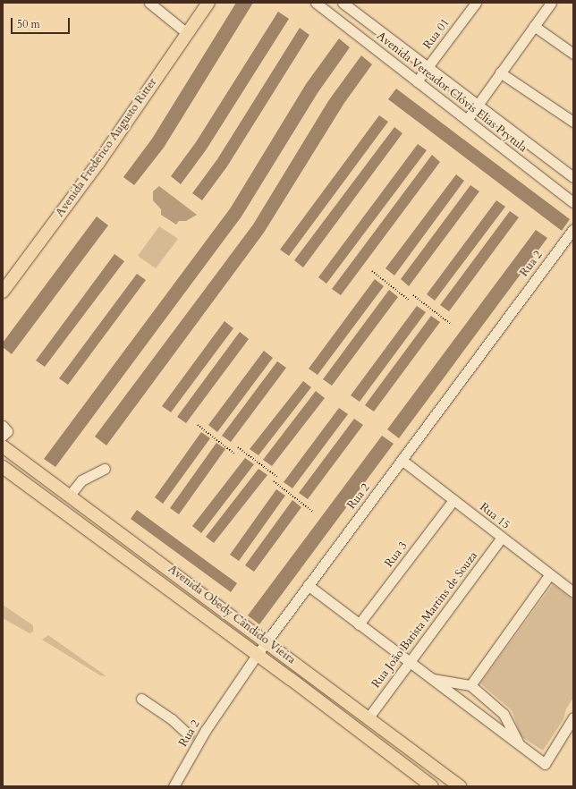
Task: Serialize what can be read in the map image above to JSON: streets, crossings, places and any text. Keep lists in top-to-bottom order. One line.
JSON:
{"streets":{"main road":["Avenida Frederico Augusto Ritter","Avenida Obedy Cândido Vieira"],"street":["Rua 01","Avenida Vereador Clóvis Elias Prytula","Rua 2","Rua 15","Rua 3","Rua João Batista Martins de Souza"]},"crossings":[["Rua 01","Avenida Vereador Clóvis Elias Prytula"],["Rua 2","Rua 15"],["Rua 2","Avenida Obedy Cândido Vieira"],["Rua 15","Rua 3"],["Rua 15","Rua João Batista Martins de Souza"],["Avenida Obedy Cândido Vieira","Rua João Batista Martins de Souza"]],"scale_bar":"50 m"}
